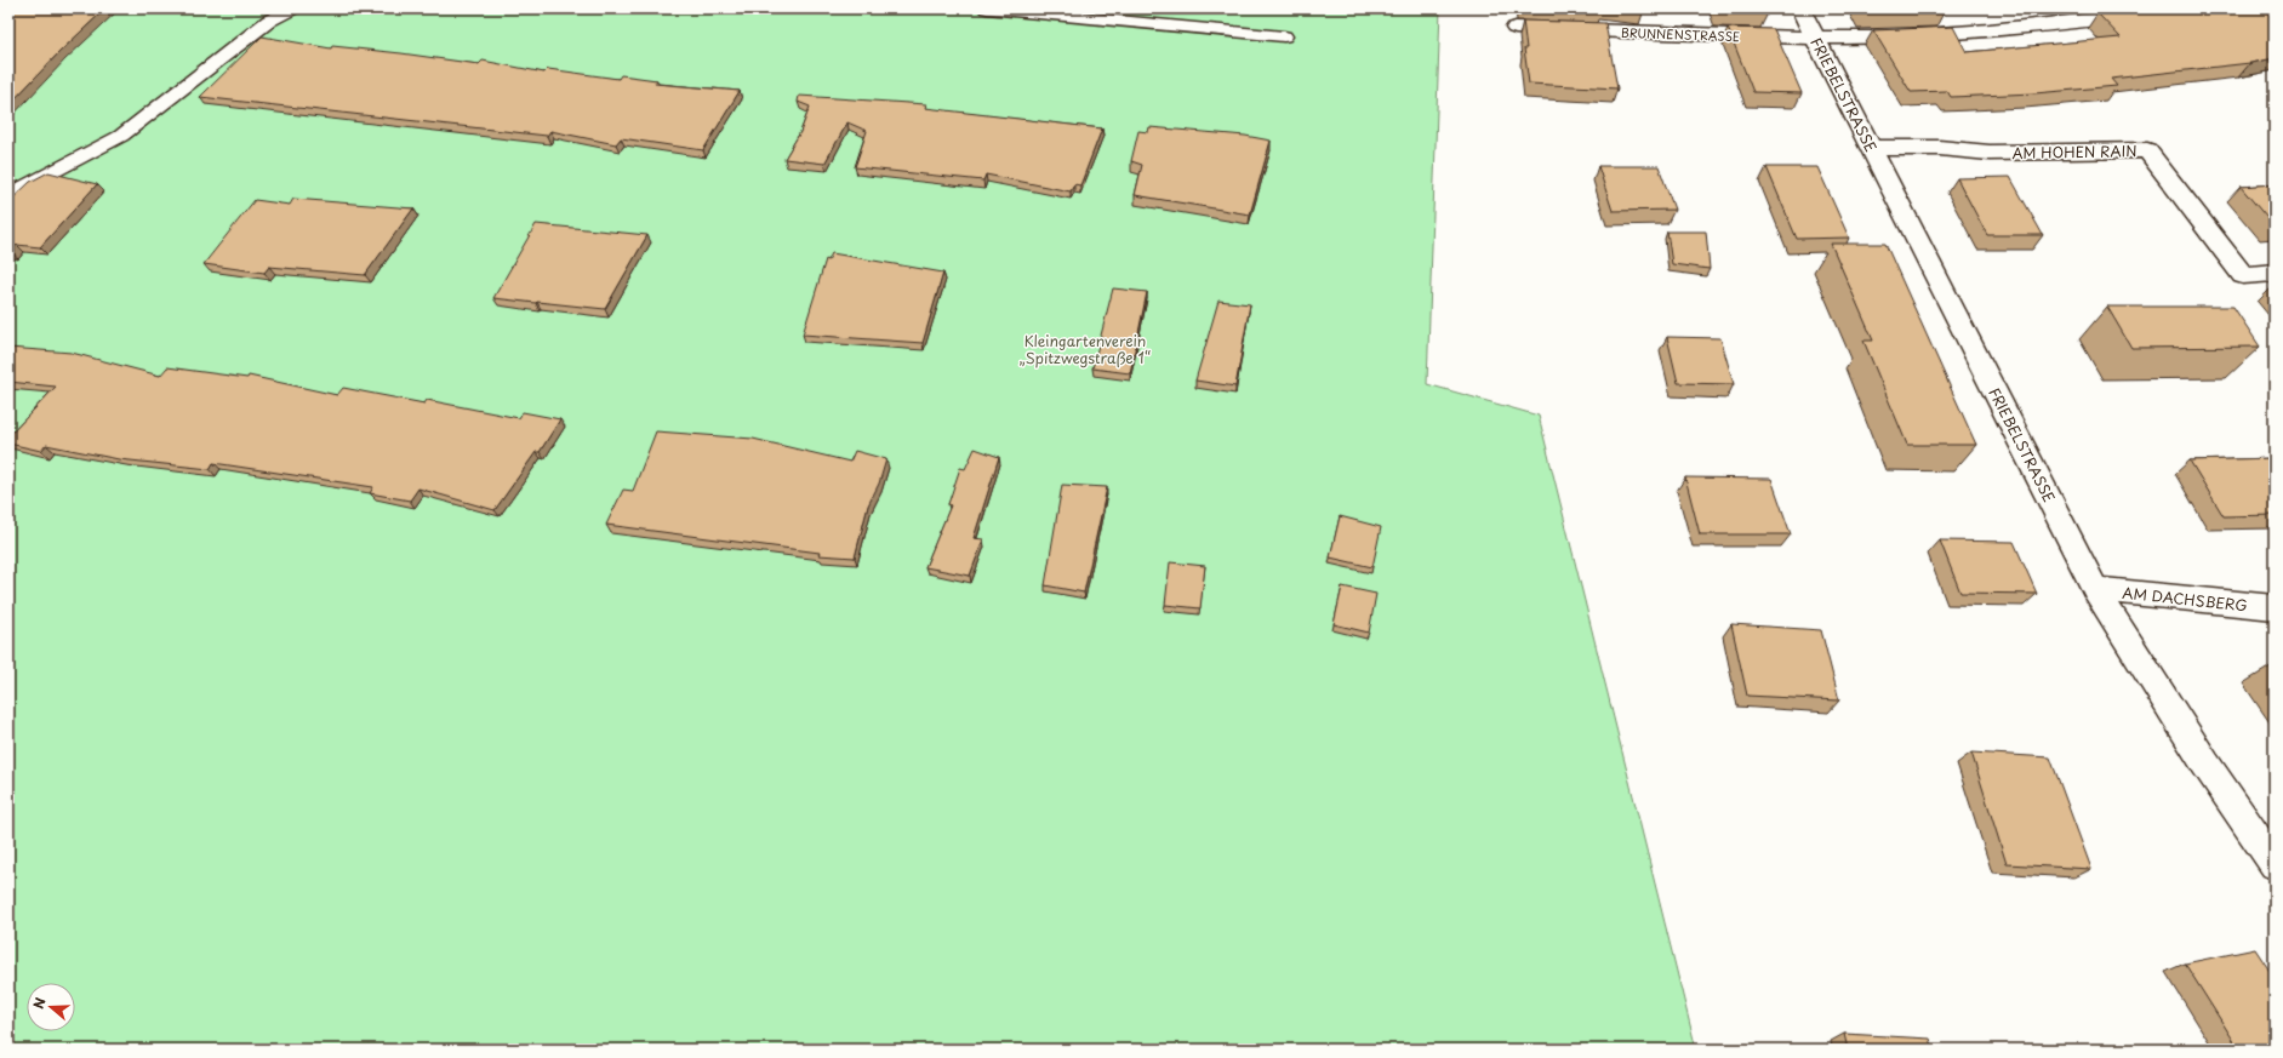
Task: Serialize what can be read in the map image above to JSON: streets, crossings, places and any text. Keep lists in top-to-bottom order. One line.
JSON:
{"streets":{"street":["BRUNNENSTRASSE","FRIEBELSTRASSE","AM HOHEN RAIN","AM DACHSBERG"]},"crossings":[["BRUNNENSTRASSE","FRIEBELSTRASSE"],["FRIEBELSTRASSE","AM HOHEN RAIN"],["FRIEBELSTRASSE","AM DACHSBERG"]],"parks":["Kleingartenverein „Spitzwegstraße 1“"],"north":"left"}
